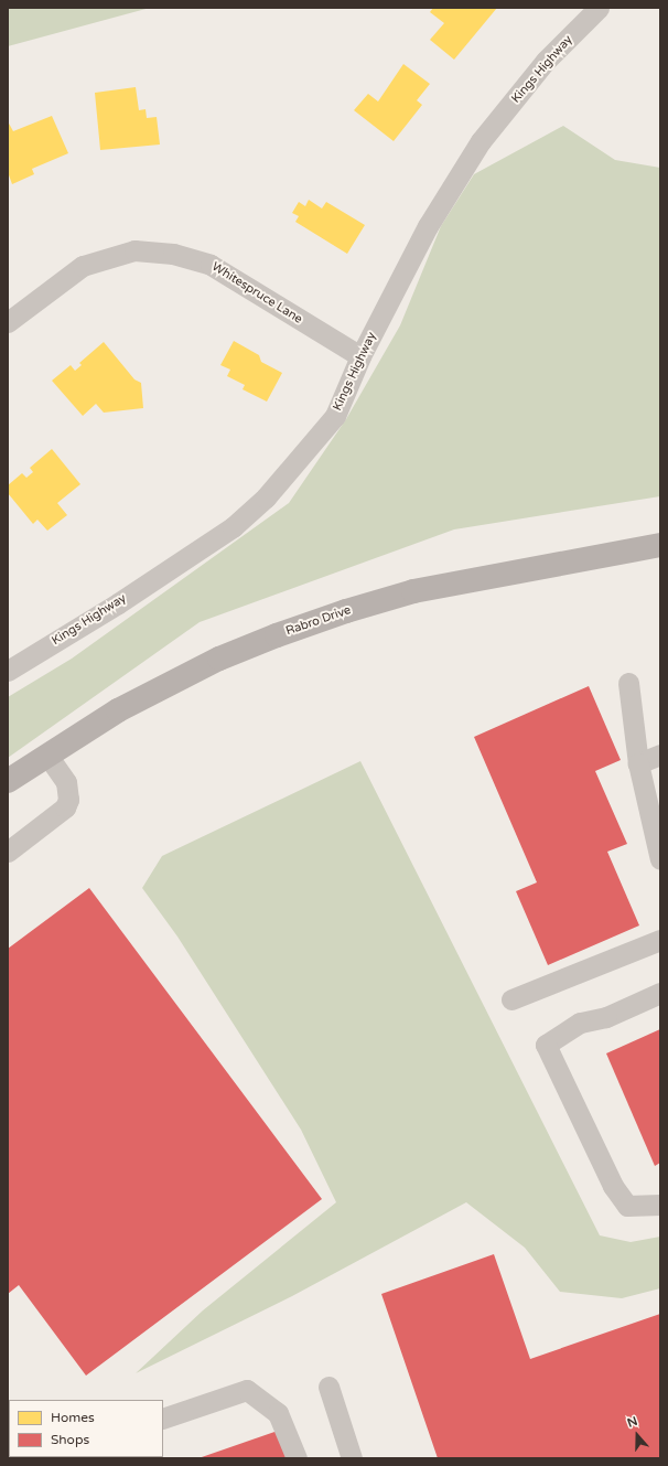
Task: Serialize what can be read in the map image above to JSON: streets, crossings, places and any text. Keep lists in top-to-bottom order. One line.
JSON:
{"streets":{"main road":["Rabro Drive"],"street":["Kings Highway","Whitespruce Lane"]},"crossings":[["Kings Highway","Whitespruce Lane"]],"legend":["Homes","Shops"],"north":"top"}
